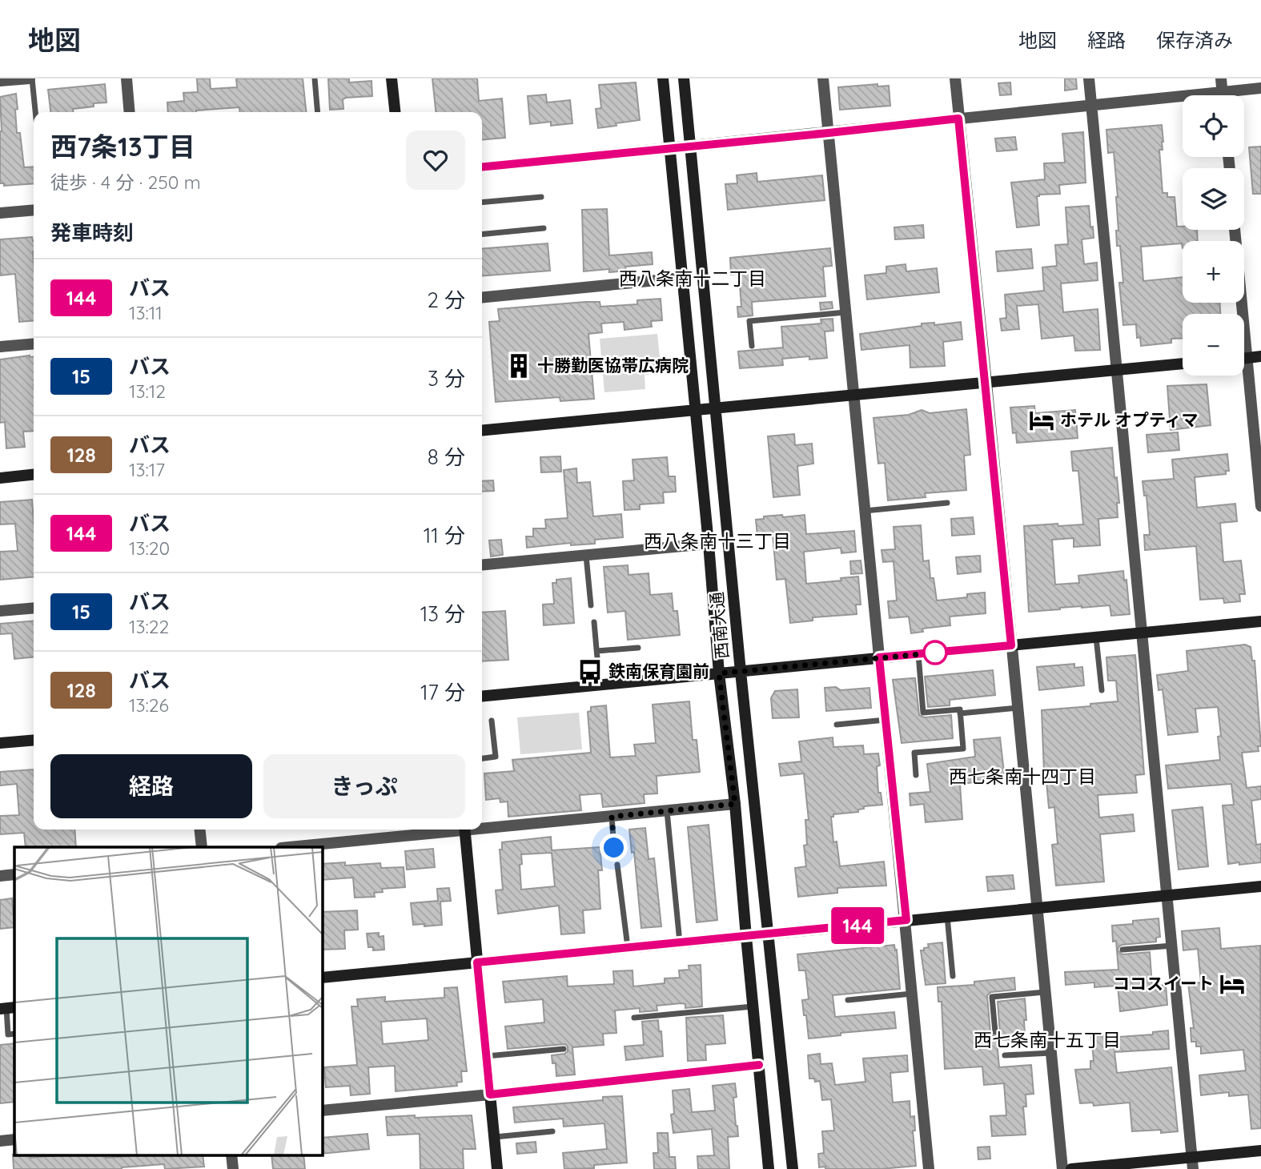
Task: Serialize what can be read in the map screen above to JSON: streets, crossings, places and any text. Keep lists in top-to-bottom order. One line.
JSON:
{"streets":{"street":["西南大通"]},"districts":["西八条南十二丁目","西八条南十三丁目","西七条南十四丁目","西七条南十五丁目"],"places":{"building":["十勝勤医協帯広病院"],"hotel":["ホテル オプティマ","ココスイート"],"bus stop":["鉄南保育園前"]},"lines":["bus line 144"],"page":{"header":"地図","nav":["地図","経路","保存済み"],"on_map":"144","map_buttons":["+","−"],"heading":[["西7条13丁目","徒歩 · 4 分 · 250 m"],"発車時刻"],"list":[{"mark":"144","name":"バス","note":"13:11","value":"2 分"},{"mark":"15","name":"バス","note":"13:12","value":"3 分"},{"mark":"128","name":"バス","note":"13:17","value":"8 分"},{"mark":"144","name":"バス","note":"13:20","value":"11 分"},{"mark":"15","name":"バス","note":"13:22","value":"13 分"},{"mark":"128","name":"バス","note":"13:26","value":"17 分"}],"buttons":["経路","きっぷ"]}}
